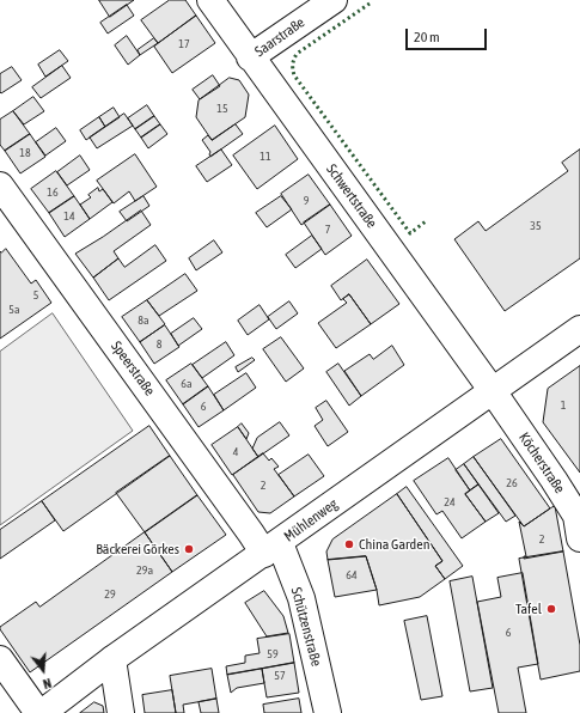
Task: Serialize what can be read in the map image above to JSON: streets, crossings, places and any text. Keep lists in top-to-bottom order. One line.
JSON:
{"streets":{"street":["Saarstraße","Schwertstraße","Speerstraße","Köcherstraße","Mühlenweg","Schützenstraße"]},"crossings":[["Saarstraße","Schwertstraße"],["Schwertstraße","Köcherstraße"],["Schwertstraße","Mühlenweg"],["Speerstraße","Mühlenweg"],["Speerstraße","Schützenstraße"],["Köcherstraße","Mühlenweg"],["Mühlenweg","Schützenstraße"]],"places":["China Garden","Bäckerei Görkes","Tafel"],"house_numbers":["17","15","18","11","16","9","14","35","7","5","5a","8a","8","6a","1","6","4","26","2","24","2","29a","64","29","6","59","57"],"scale_bar":"20 m","north":"bottom"}
